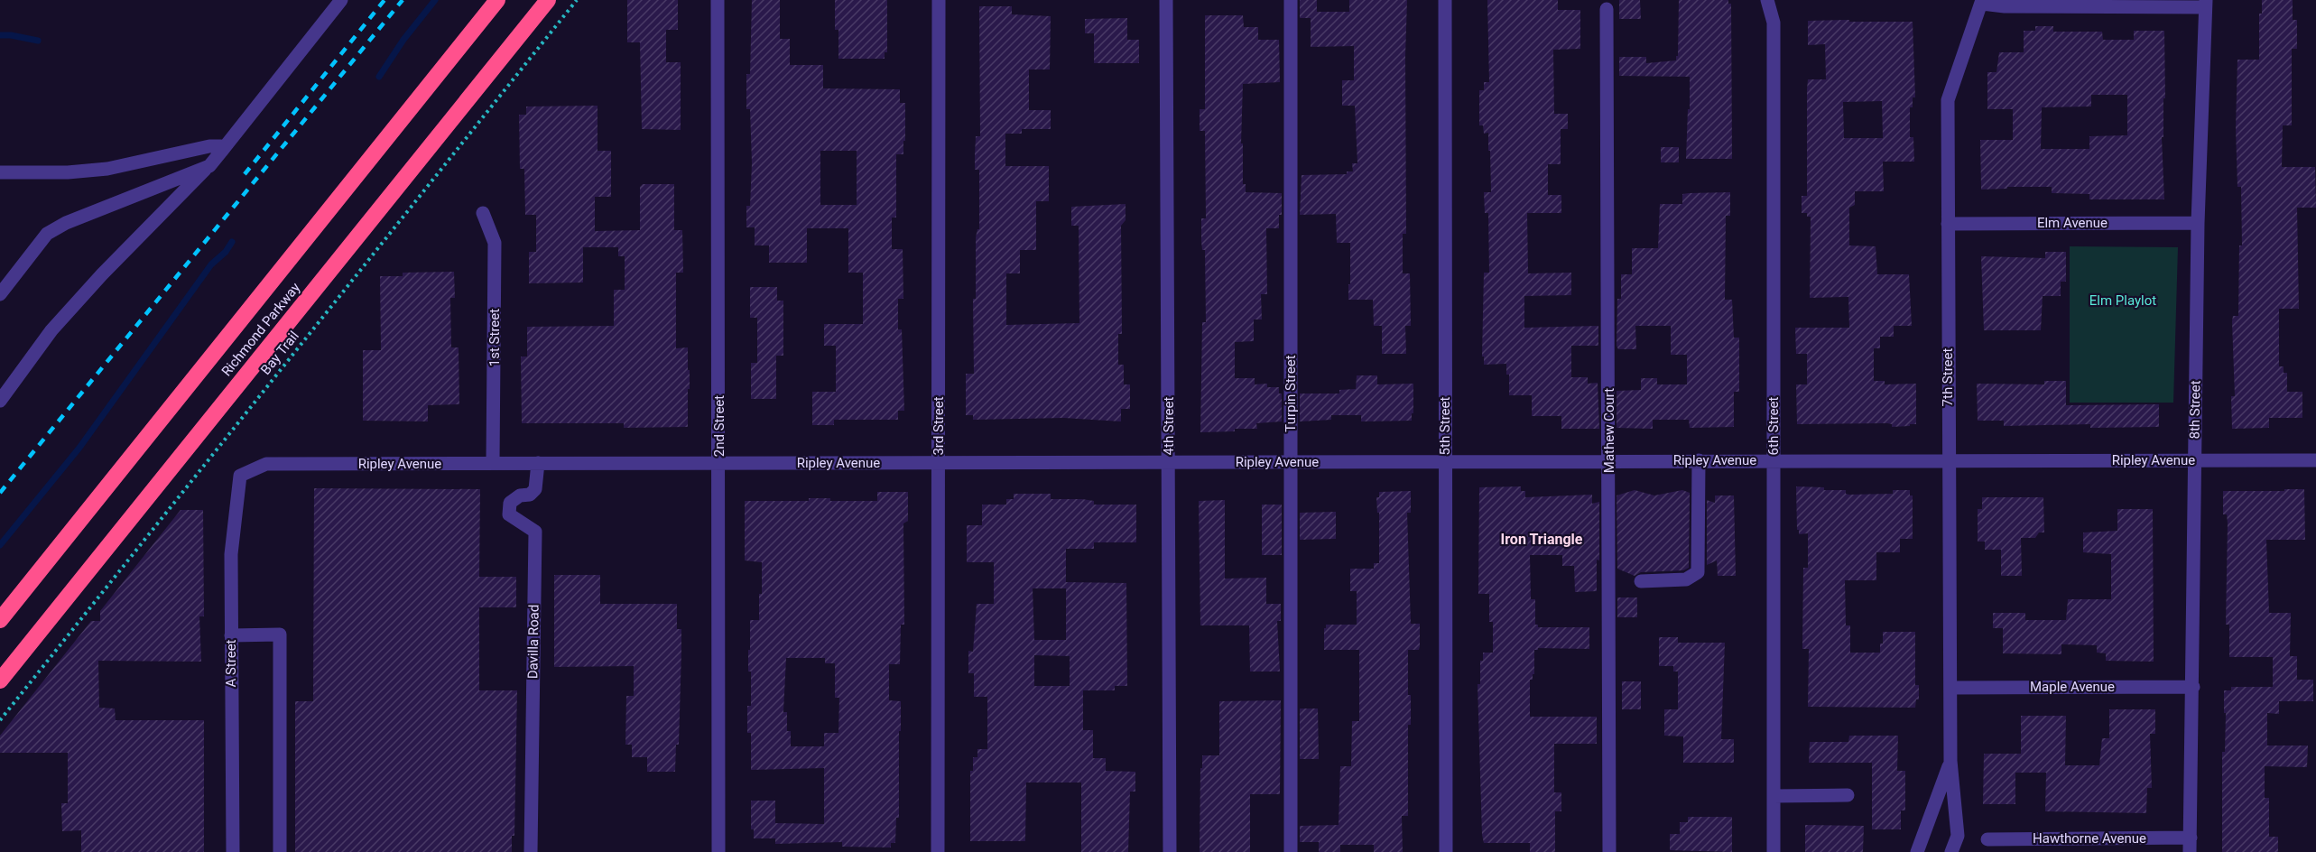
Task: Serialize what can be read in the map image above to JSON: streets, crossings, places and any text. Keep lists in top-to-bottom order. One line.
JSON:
{"streets":{"highway":["Richmond Parkway"],"street":["Elm Avenue","1st Street","7th Street","Turpin Street","8th Street","2nd Street","3rd Street","4th Street","5th Street","6th Street","Mathew Court","Ripley Avenue","Davilla Road","A Street","Maple Avenue","Hawthorne Avenue"],"path":["Bay Trail"]},"crossings":[["Elm Avenue","7th Street"],["Elm Avenue","8th Street"],["1st Street","Ripley Avenue"],["7th Street","Ripley Avenue"],["7th Street","Maple Avenue"],["Turpin Street","Ripley Avenue"],["8th Street","Ripley Avenue"],["8th Street","Maple Avenue"],["8th Street","Hawthorne Avenue"],["2nd Street","Ripley Avenue"],["3rd Street","Ripley Avenue"],["4th Street","Ripley Avenue"],["5th Street","Ripley Avenue"],["6th Street","Ripley Avenue"],["Mathew Court","Ripley Avenue"],["Ripley Avenue","Davilla Road"],["Ripley Avenue","A Street"]],"districts":["Iron Triangle"],"parks":["Elm Playlot"]}
